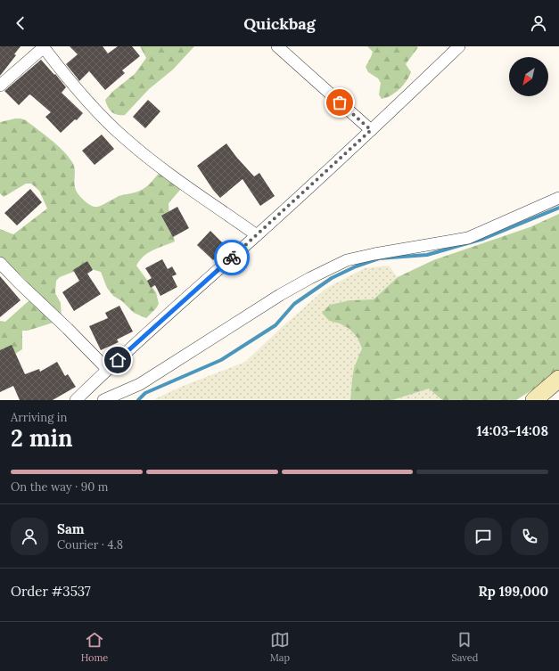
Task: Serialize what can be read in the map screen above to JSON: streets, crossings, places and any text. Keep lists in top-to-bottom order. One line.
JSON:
{"north":"bottom left","page":{"header":"Quickbag","heading":["2 min","Arriving in","14:03–14:08"],"panel":["Sam","Courier · 4.8","Order #3537","Rp 199,000"],"bar":"On the way · 90 m","tabs":["Home","Map","Saved"]}}
